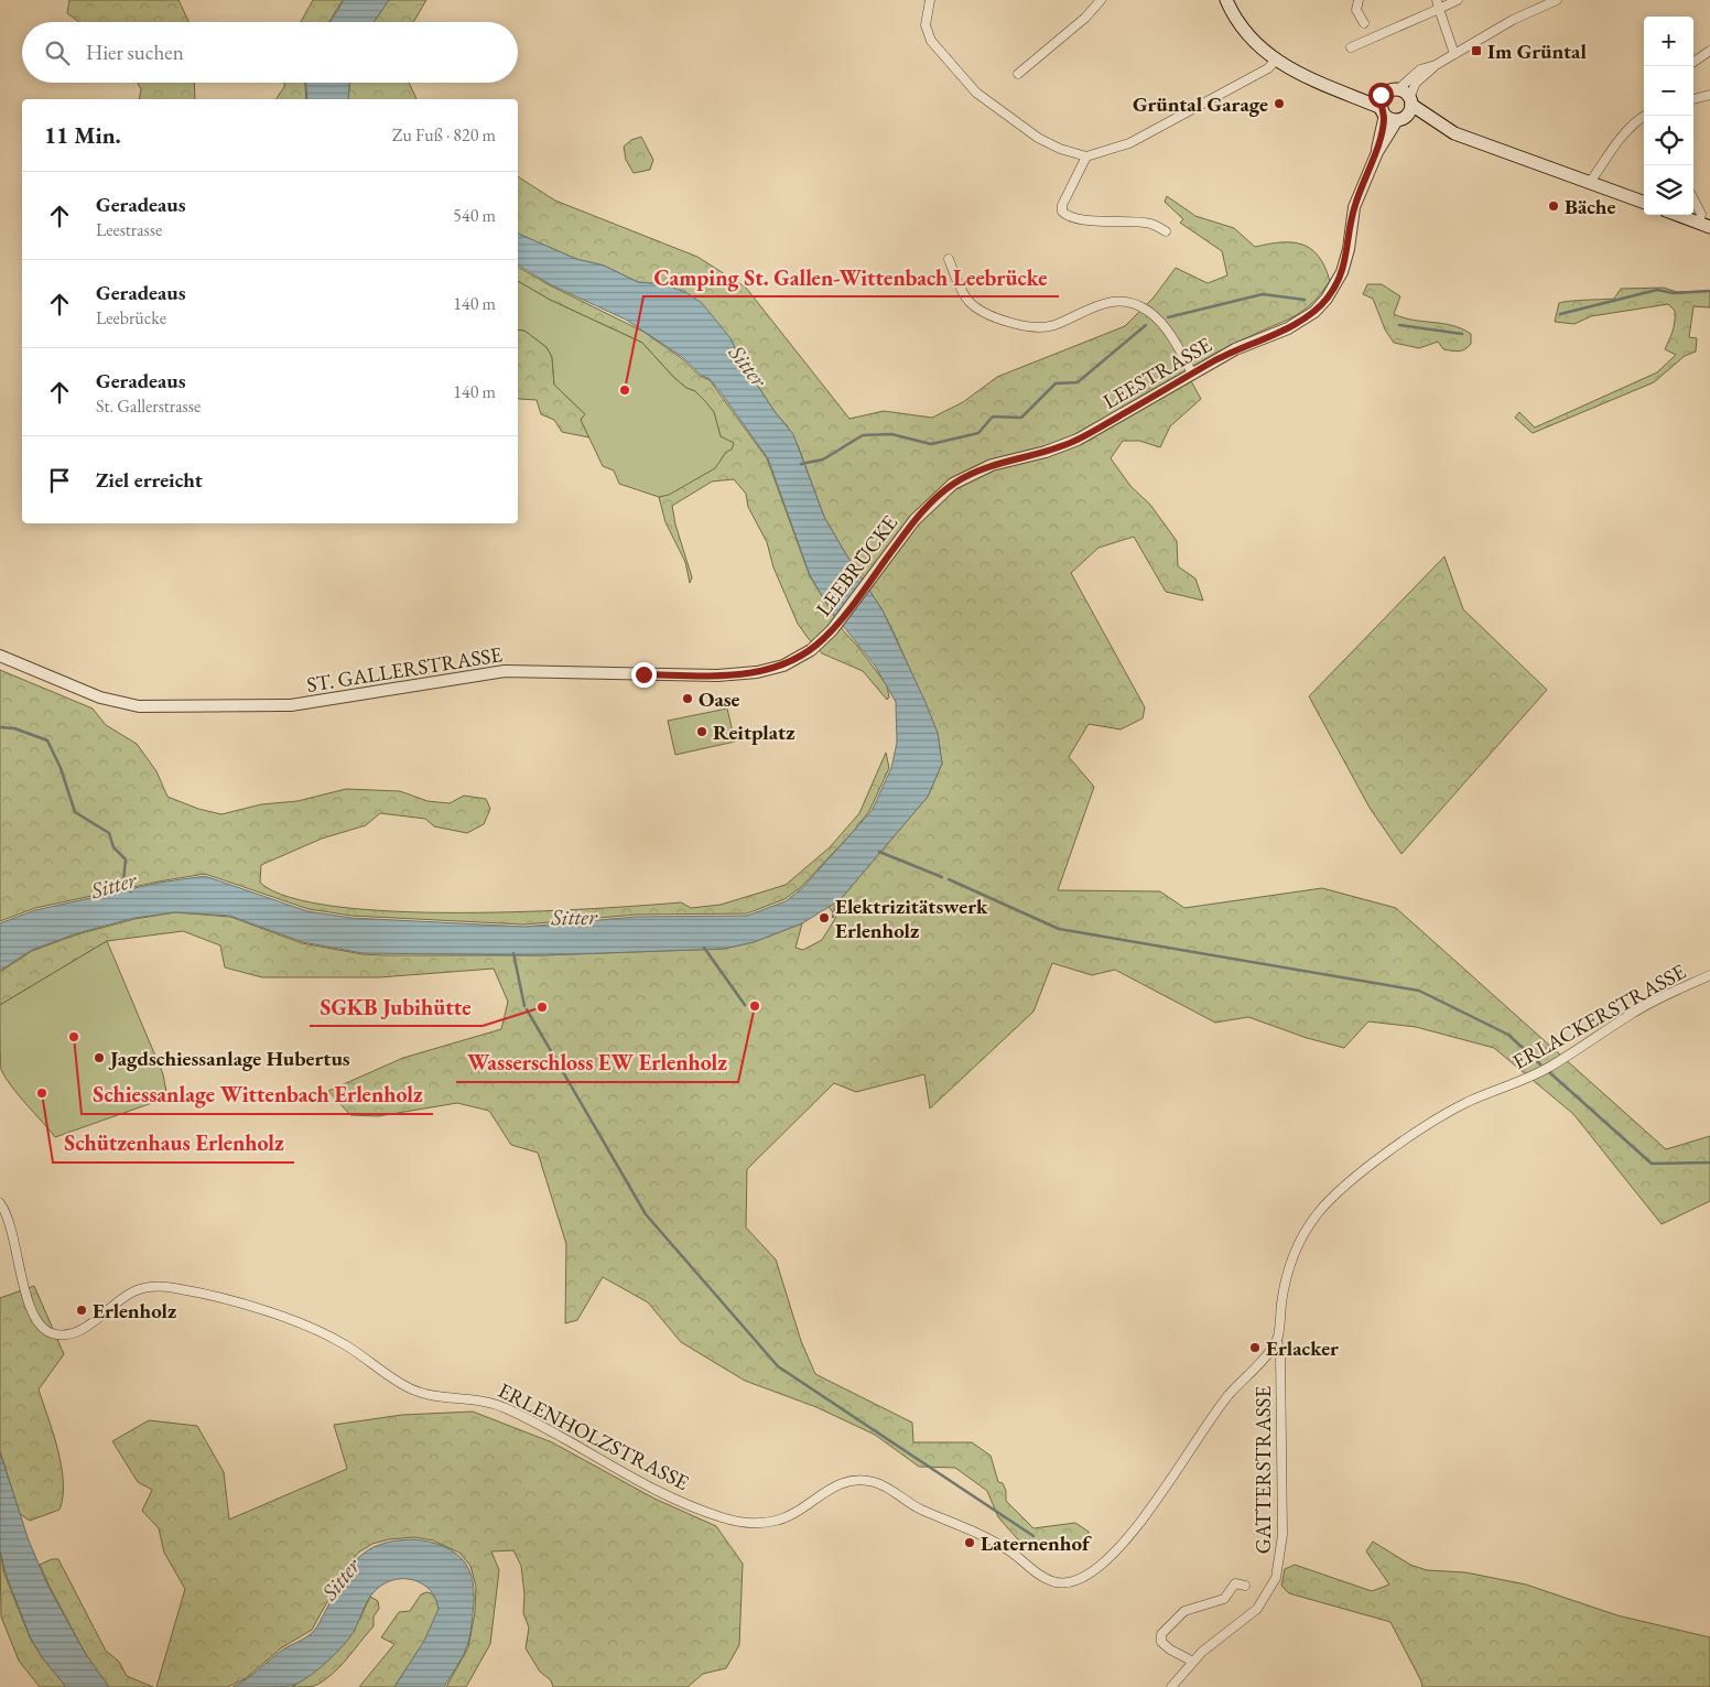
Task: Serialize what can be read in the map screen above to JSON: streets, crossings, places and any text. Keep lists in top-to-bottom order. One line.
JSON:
{"streets":{"street":["LEESTRASSE","LEEBRÜCKE","ST. GALLERSTRASSE","ERLACKERSTRASSE","ERLENHOLZSTRASSE","GATTERSTRASSE"]},"crossings":[["LEESTRASSE","LEEBRÜCKE"],["LEEBRÜCKE","ST. GALLERSTRASSE"],["ERLACKERSTRASSE","ERLENHOLZSTRASSE"],["ERLACKERSTRASSE","GATTERSTRASSE"],["ERLENHOLZSTRASSE","GATTERSTRASSE"]],"water":["Sitter"],"places":{"transit":["Im Grüntal"],"other":["Grüntal Garage","Bäche","Camping St. Gallen-Wittenbach Leebrücke","Oase","Reitplatz","Elektrizitätswerk Erlenholz","Wasserschloss EW Erlenholz","SGKB Jubihütte","Schiessanlage Wittenbach Erlenholz","Jagdschiessanlage Hubertus","Schützenhaus Erlenholz","Erlenholz","Erlacker","Laternenhof"]},"page":{"map_buttons":["+","−"],"search":"Hier suchen","heading":["11 Min.","Zu Fuß · 820 m"],"list":[["Geradeaus","Leestrasse","540 m"],["Geradeaus","Leebrücke","140 m"],["Geradeaus","St. Gallerstrasse","140 m"],"Ziel erreicht"]}}
